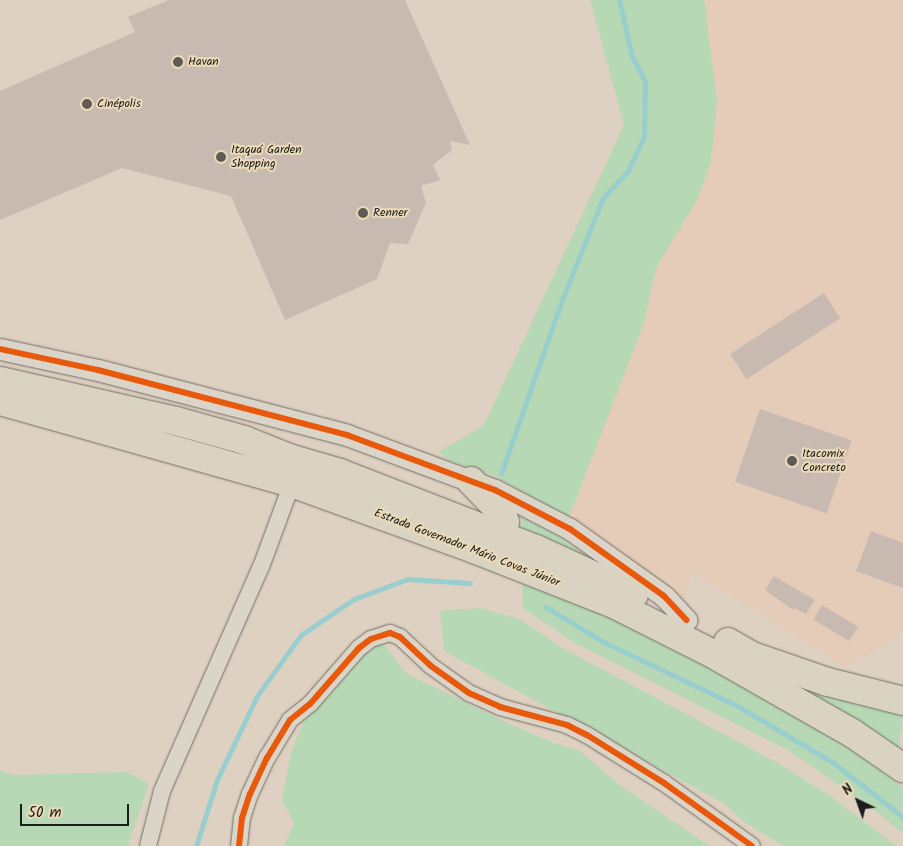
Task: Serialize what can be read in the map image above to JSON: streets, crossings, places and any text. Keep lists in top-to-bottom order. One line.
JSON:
{"streets":{"highway":["Estrada Governador Mário Covas Júnior"]},"places":["Havan","Cinépolis","Itaquá Garden Shopping","Renner","Itacomix Concreto"],"scale_bar":"50 m","north":"top left"}
